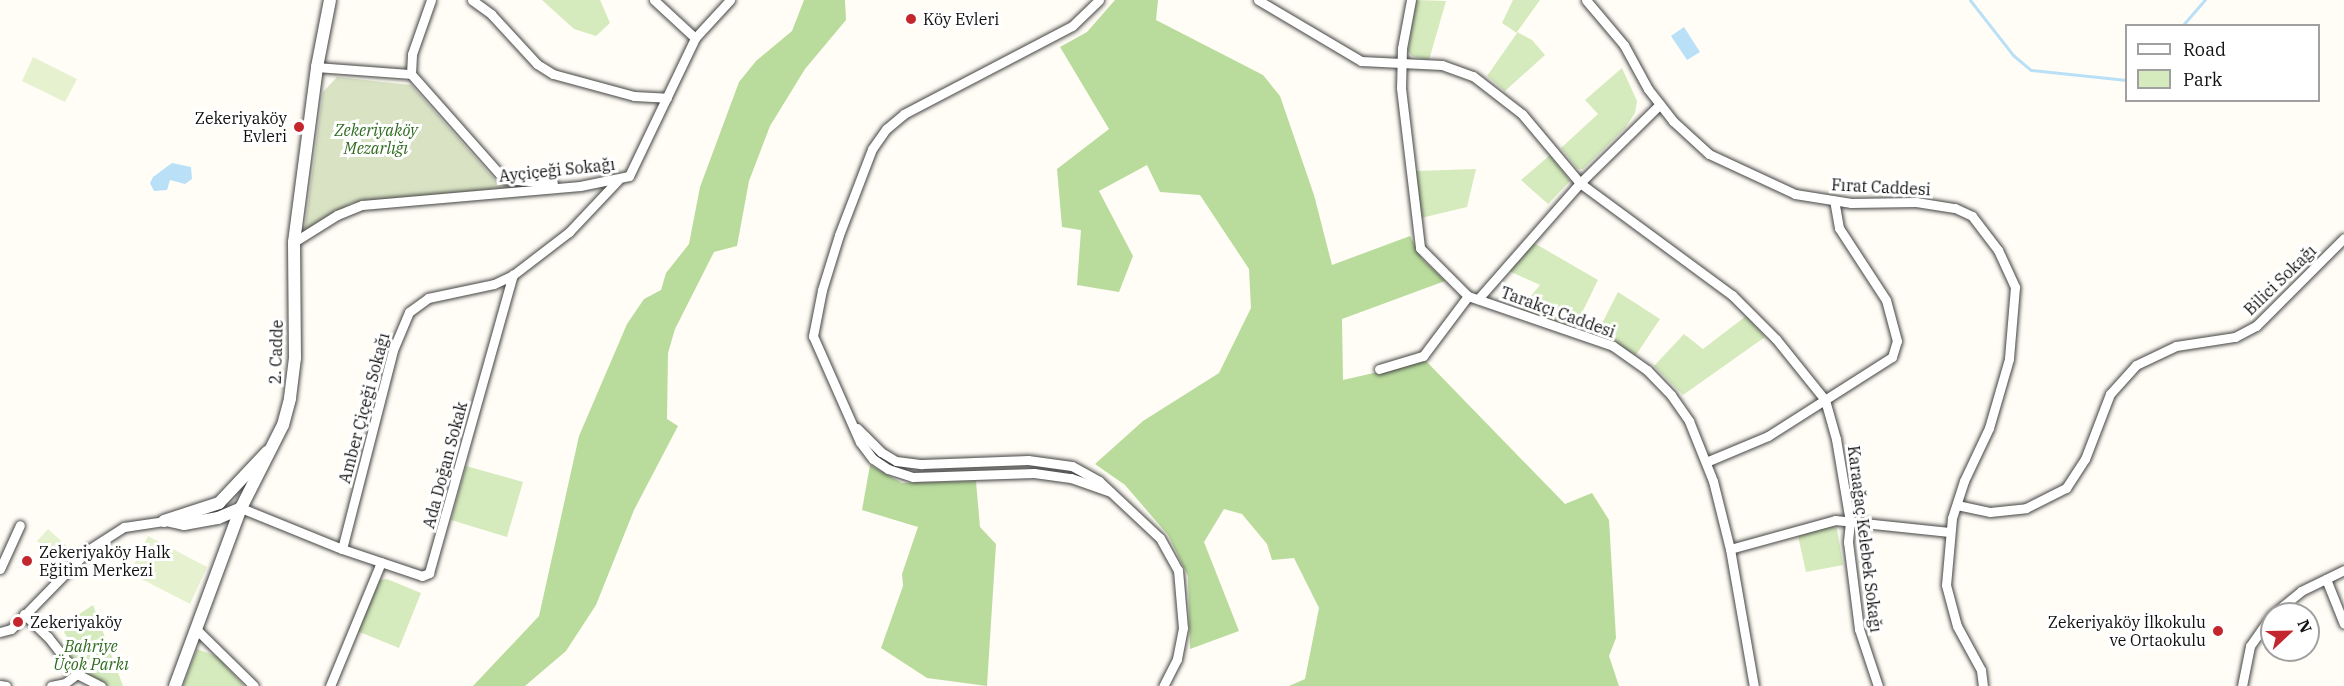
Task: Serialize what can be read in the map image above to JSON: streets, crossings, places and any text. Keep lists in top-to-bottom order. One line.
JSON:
{"streets":{"street":["Ayçiçeği Sokağı","Fırat Caddesi","Bilici Sokağı","Tarakçı Caddesi","2. Cadde","Amber Çiçeği Sokağı","Ada Doğan Sokak","Karaağaç Kelebek Sokağı"]},"crossings":[["Ayçiçeği Sokağı","2. Cadde"],["Ayçiçeği Sokağı","Amber Çiçeği Sokağı"],["Fırat Caddesi","Bilici Sokağı"],["Tarakçı Caddesi","Karaağaç Kelebek Sokağı"],["Amber Çiçeği Sokağı","Ada Doğan Sokak"]],"parks":["Zekeriyaköy Mezarlığı","Bahriye Üçok Parkı"],"places":["Köy Evleri","Zekeriyaköy Evleri","Zekeriyaköy Halk Eğitim Merkezi","Zekeriyaköy","Zekeriyaköy İlkokulu ve Ortaokulu"],"legend":["Road","Park"],"north":"right"}
